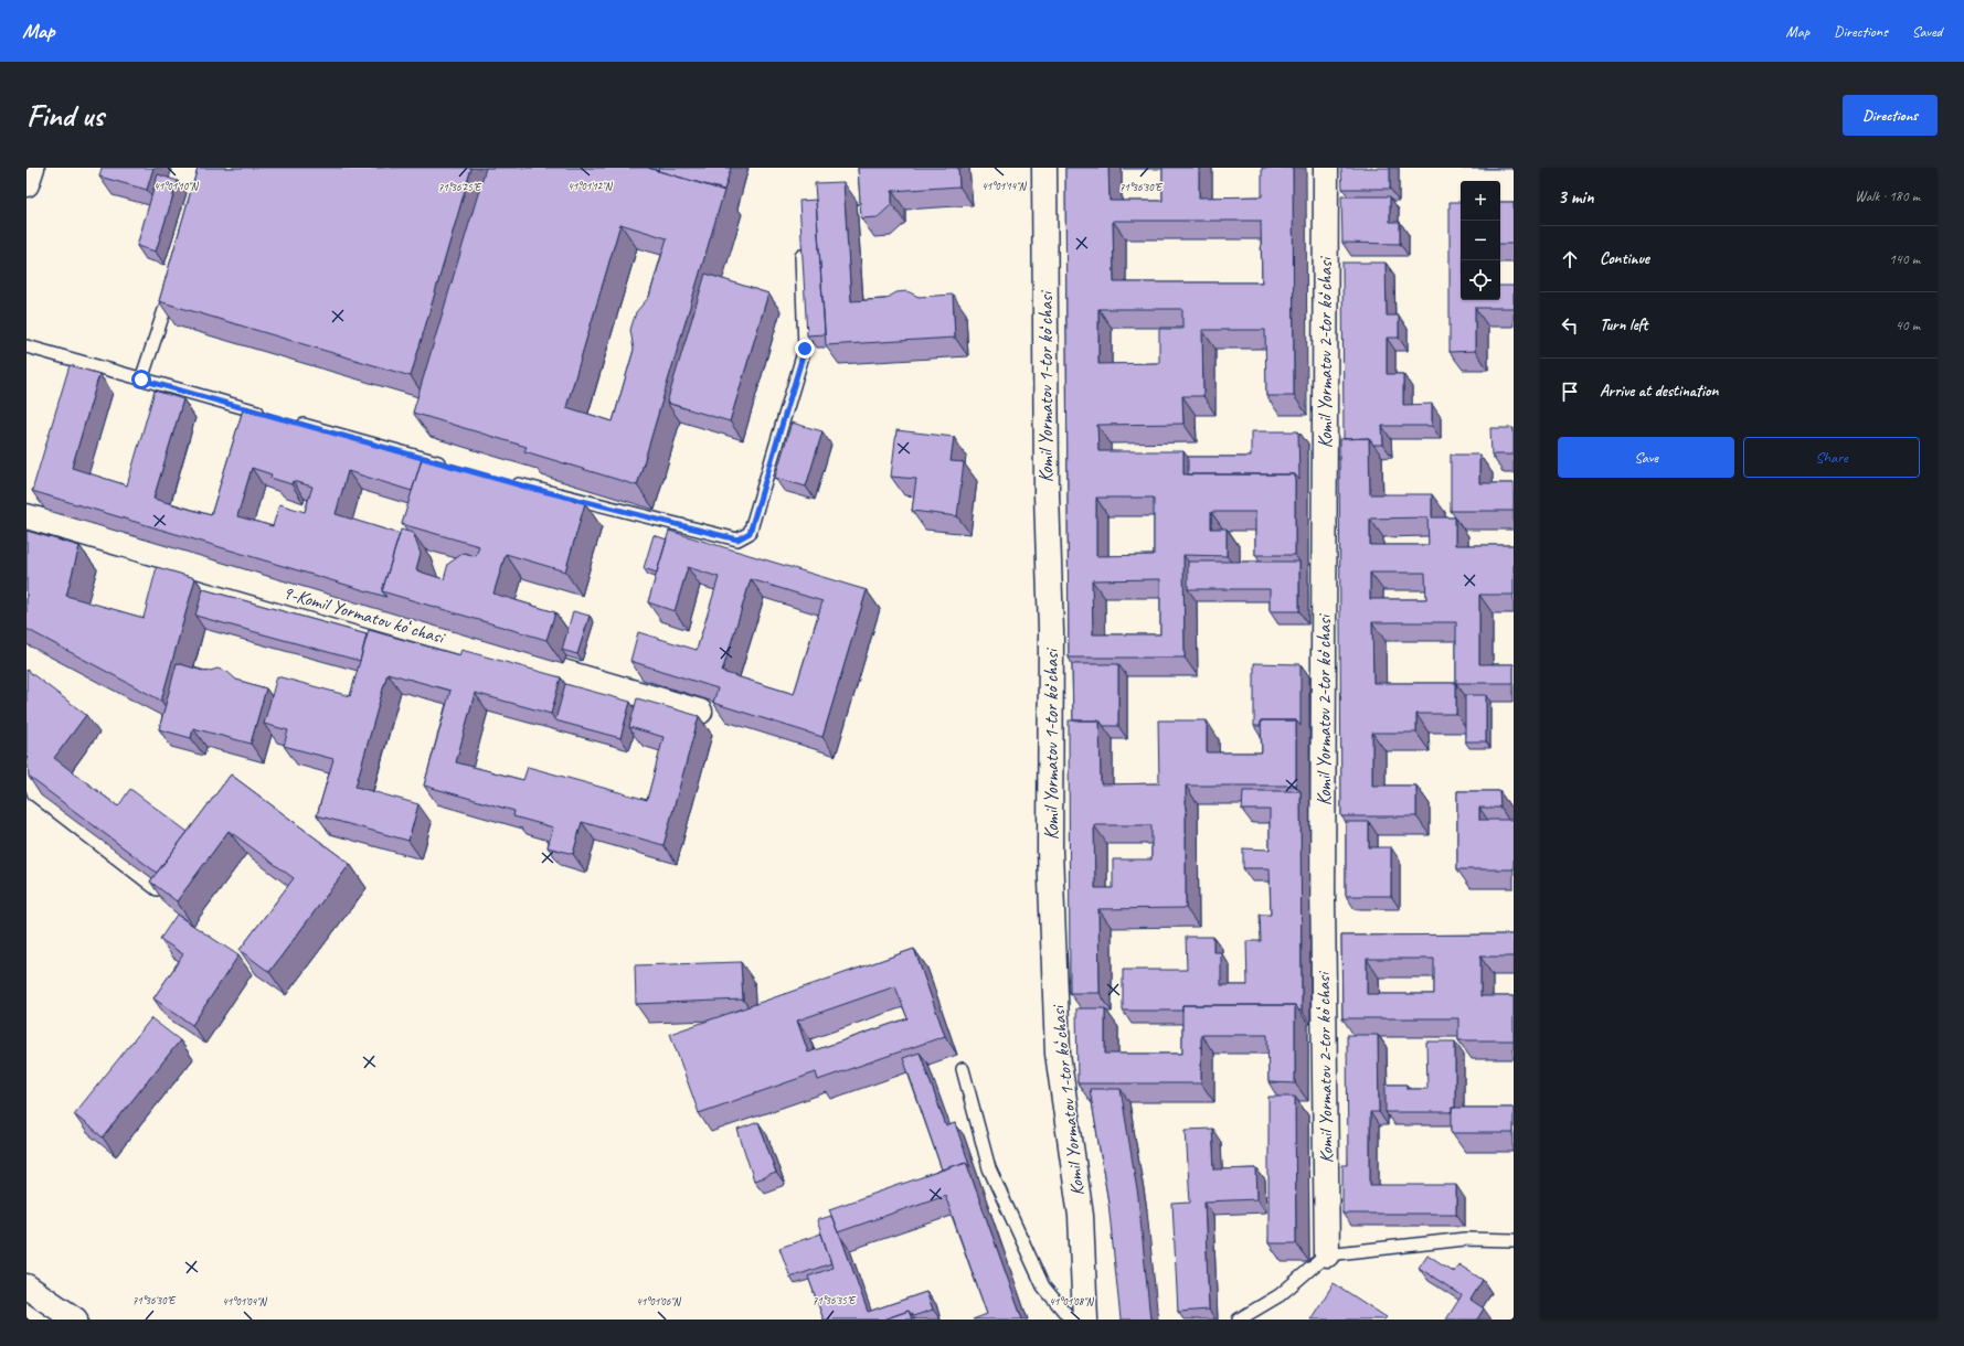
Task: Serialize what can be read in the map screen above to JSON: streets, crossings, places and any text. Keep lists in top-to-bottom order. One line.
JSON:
{"streets":{"street":["Komil Yormatov 2-tor koʻchasi","Komil Yormatov 1-tor koʻchasi","9-Komil Yormatov koʻchasi"]},"page":{"header":"Map","nav":["Map","Directions","Saved"],"buttons":["Directions",["Save","Share"]],"title":"Find us","heading":["3 min","Walk · 180 m"],"map_buttons":["+","−"],"list":[["Continue","140 m"],["Turn left","40 m"],"Arrive at destination"]},"coordinates":["41°01'10\"N","41°01'12\"N","41°01'14\"N","71°36'25\"E","71°36'30\"E","71°36'35\"E","41°01'04\"N","41°01'06\"N","41°01'08\"N"]}
